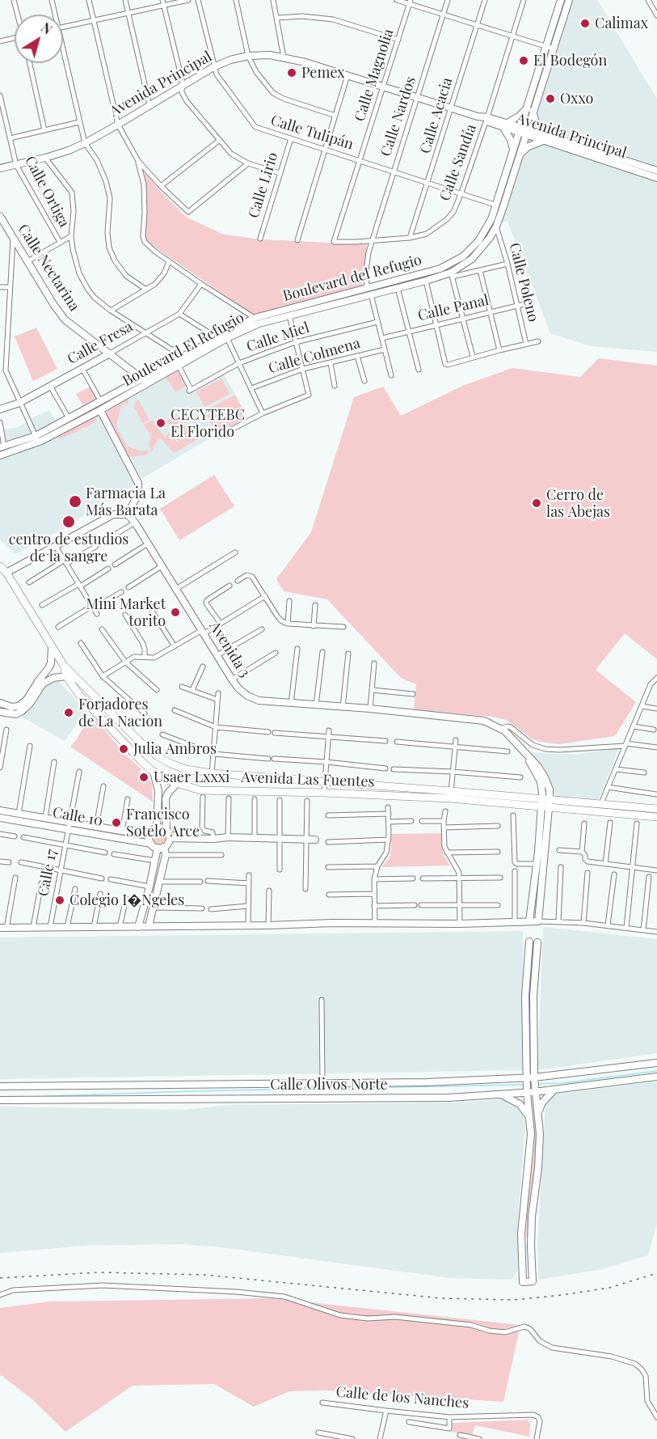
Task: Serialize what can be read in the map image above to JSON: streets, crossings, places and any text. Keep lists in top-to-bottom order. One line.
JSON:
{"streets":{"main road":["Avenida Las Fuentes"],"street":["Calle Magnolia","Avenida Principal","Calle Acacia","Calle Nardos","Calle Tulipán","Calle Sandía","Calle Lirio","Calle Ortiga","Calle Nectarina","Boulevard del Refugio","Calle Poleno","Calle Panal","Calle Miel","Calle Fresa","Boulevard El Refugio","Calle Colmena","Avenida 3","Calle 10","Calle 17","Calle Olivos Norte","Calle de los Nanches"]},"crossings":[["Calle Magnolia","Avenida Principal"],["Calle Magnolia","Calle Tulipán"],["Calle Magnolia","Calle Sandía"],["Avenida Principal","Calle Acacia"],["Avenida Principal","Calle Nardos"],["Avenida Principal","Calle Tulipán"],["Avenida Principal","Calle Sandía"],["Avenida Principal","Calle Ortiga"],["Avenida Principal","Boulevard El Refugio"],["Calle Acacia","Calle Tulipán"],["Calle Acacia","Calle Sandía"],["Calle Nardos","Calle Tulipán"],["Calle Nardos","Calle Sandía"],["Calle Nardos","Boulevard del Refugio"],["Calle Tulipán","Calle Sandía"],["Calle Tulipán","Calle Lirio"],["Calle Tulipán","Boulevard del Refugio"],["Calle Nectarina","Boulevard del Refugio"],["Calle Nectarina","Calle Fresa"],["Calle Nectarina","Boulevard El Refugio"],["Boulevard del Refugio","Boulevard El Refugio"],["Calle Poleno","Calle Panal"],["Calle Poleno","Boulevard El Refugio"],["Calle Miel","Boulevard El Refugio"],["Avenida 3","Avenida Las Fuentes"],["Calle 10","Calle 17"]],"places":["Calimax","El Bodegón","Pemex","Oxxo","CECYTEBC El Florido","Farmacia La Más Barata","Cerro de las Abejas","centro de estudios de la sangre","Mini Market torito","Forjadores de La Nacion","Julia Ambros","Usaer Lxxxi","Francisco Sotelo Arce","Colegio I�Ngeles"],"north":"top right"}
